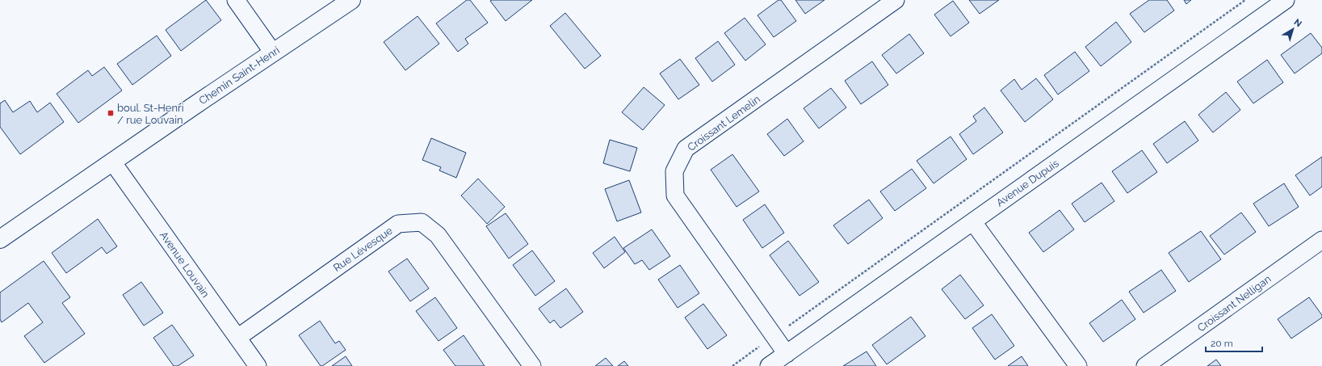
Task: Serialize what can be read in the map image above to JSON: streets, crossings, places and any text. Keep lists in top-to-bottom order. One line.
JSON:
{"streets":{"main road":["Chemin Saint-Henri"],"street":["Croissant Lemelin","Avenue Dupuis","Rue Lévesque","Avenue Louvain","Croissant Nelligan"]},"crossings":[["Chemin Saint-Henri","Avenue Louvain"],["Croissant Lemelin","Avenue Dupuis"],["Rue Lévesque","Avenue Louvain"]],"places":{"transit":["boul. St-Henri / rue Louvain"]},"scale_bar":"20 m","north":"top right"}
